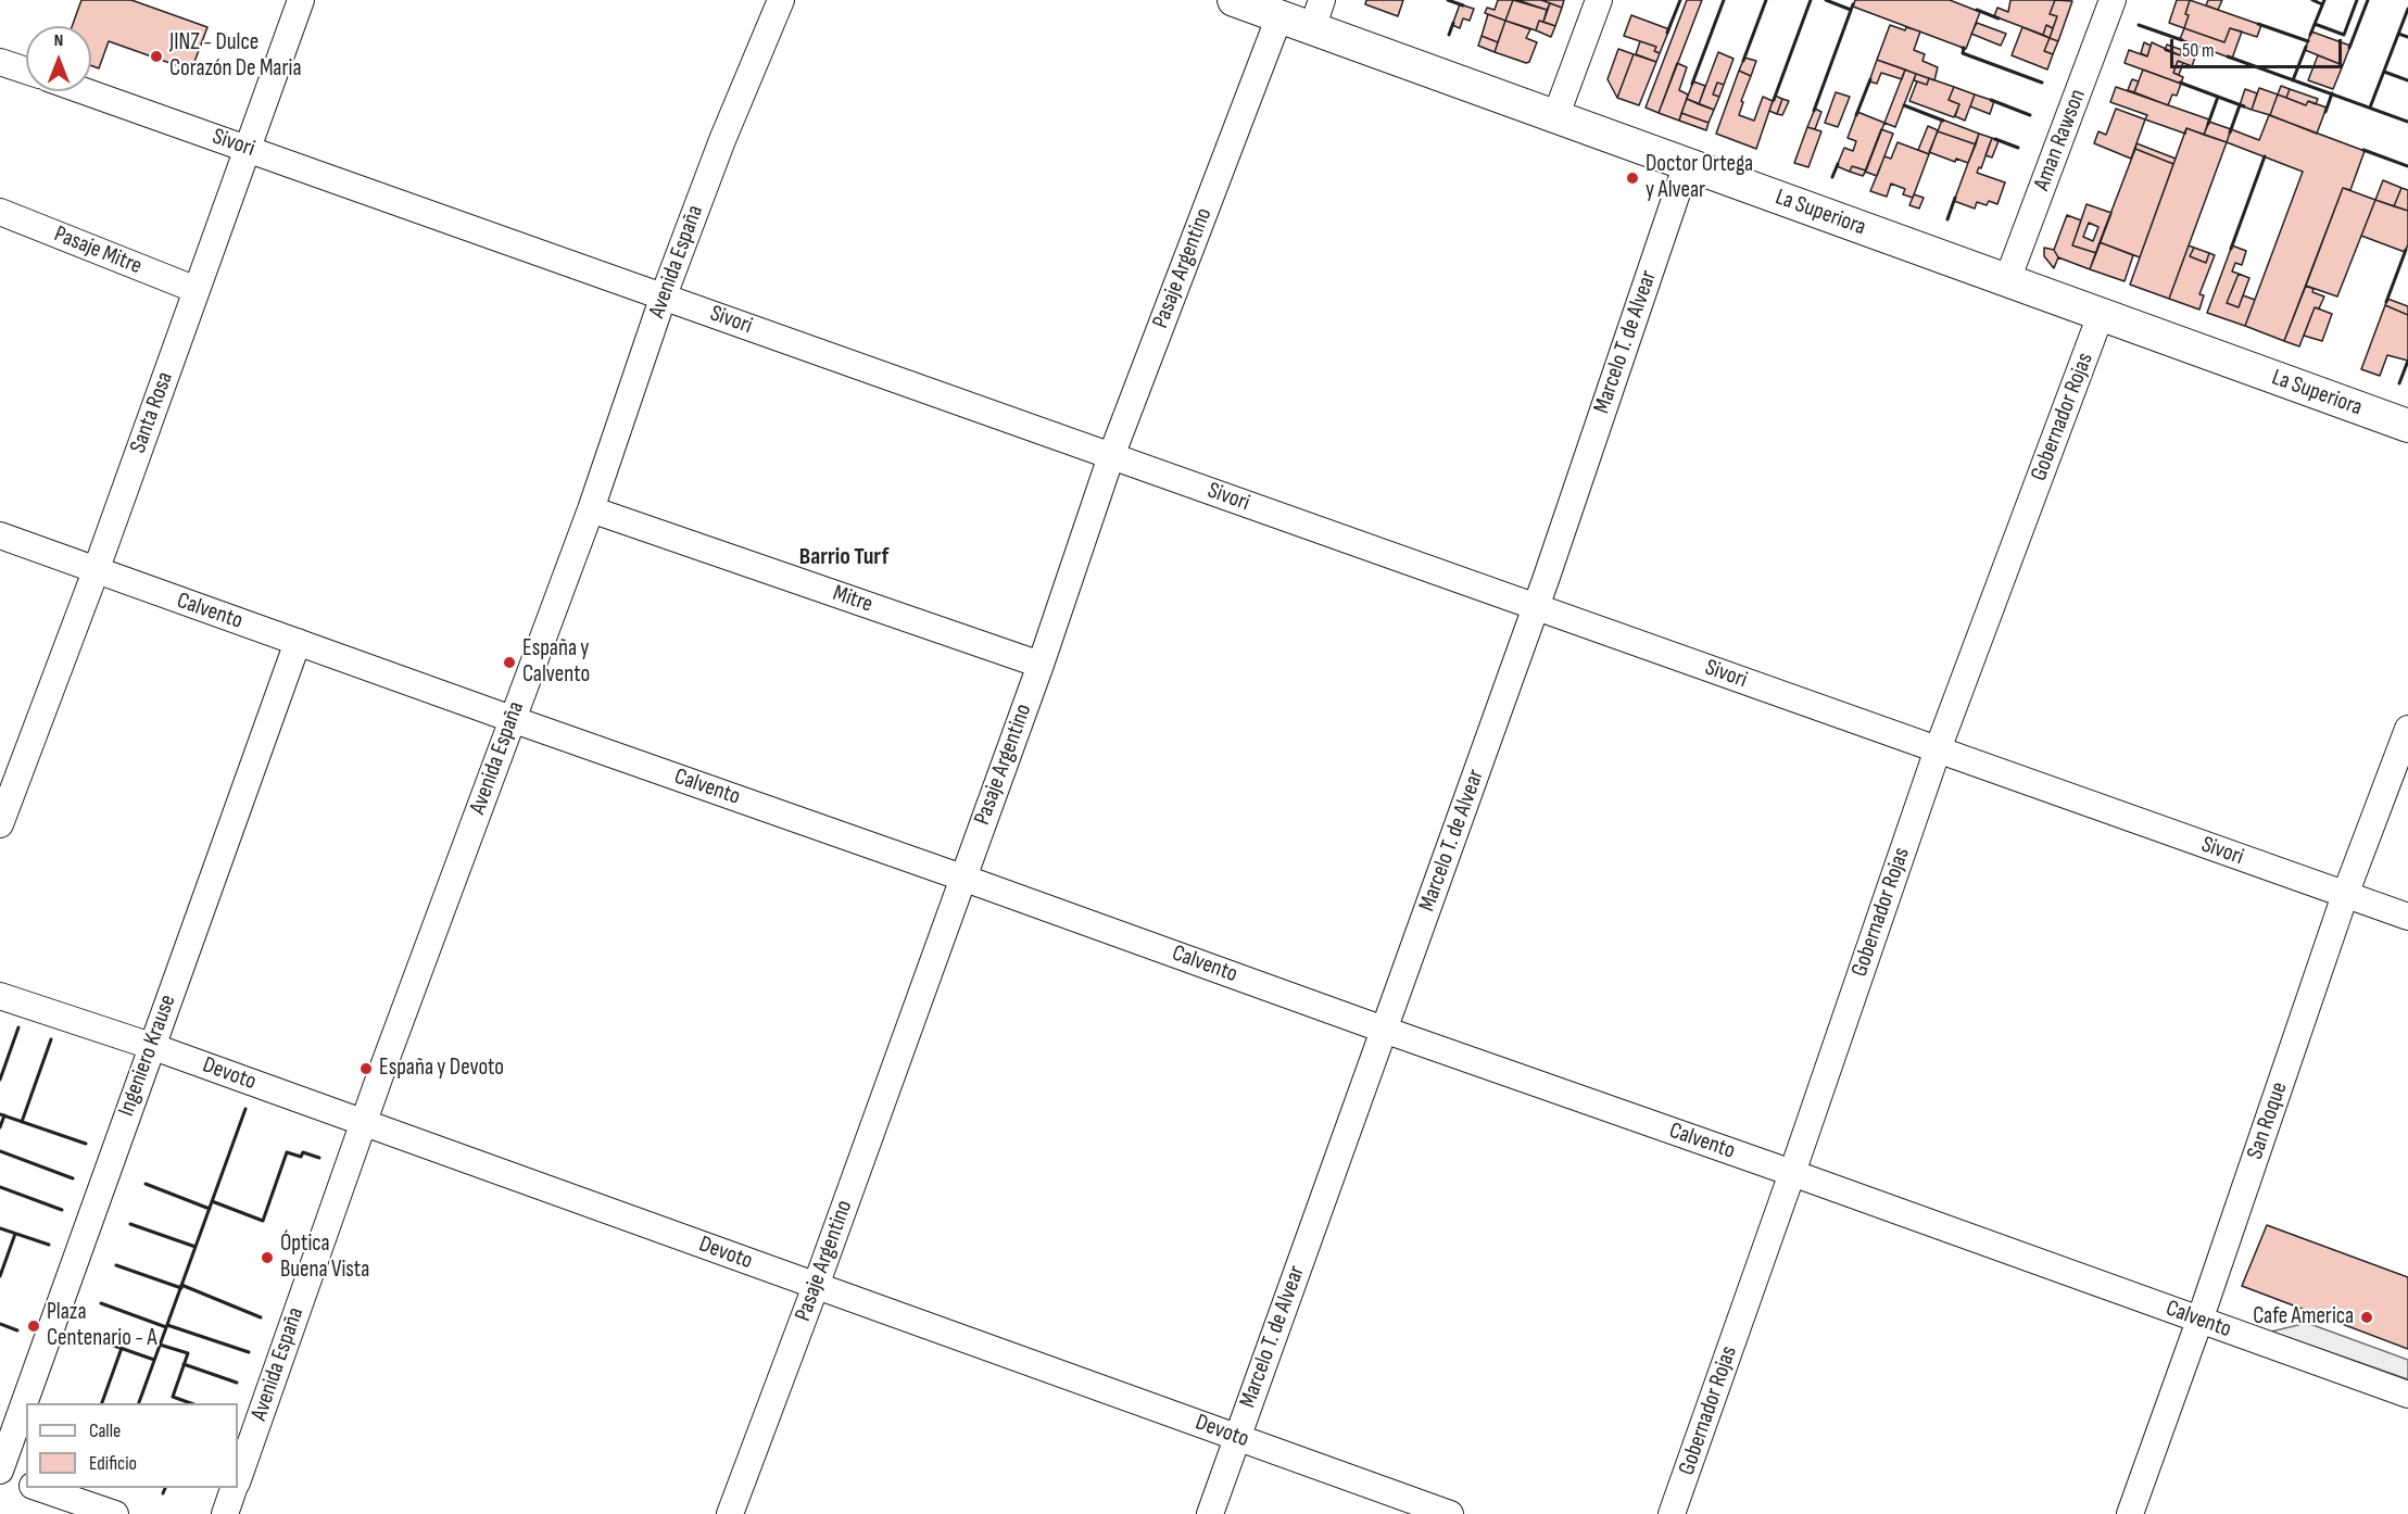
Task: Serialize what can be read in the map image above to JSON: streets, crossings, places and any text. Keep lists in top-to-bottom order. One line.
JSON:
{"streets":{"main road":["La Superiora"],"street":["Aman Rawson","Sivori","Pasaje Mitre","Avenida España","Pasaje Argentino","Marcelo T. de Alvear","Santa Rosa","Gobernador Rojas","Mitre","Calvento","Ingeniero Krause","Devoto","San Roque"]},"crossings":[["Aman Rawson","La Superiora"],["Sivori","Avenida España"],["Sivori","Pasaje Argentino"],["Sivori","Marcelo T. de Alvear"],["Sivori","Santa Rosa"],["Sivori","Gobernador Rojas"],["Sivori","San Roque"],["La Superiora","Pasaje Argentino"],["La Superiora","Marcelo T. de Alvear"],["La Superiora","Gobernador Rojas"],["Pasaje Mitre","Santa Rosa"],["Avenida España","Mitre"],["Avenida España","Calvento"],["Avenida España","Devoto"],["Pasaje Argentino","Mitre"],["Pasaje Argentino","Calvento"],["Pasaje Argentino","Devoto"],["Marcelo T. de Alvear","Calvento"],["Marcelo T. de Alvear","Devoto"],["Santa Rosa","Calvento"],["Gobernador Rojas","Calvento"],["Calvento","Ingeniero Krause"],["Calvento","San Roque"],["Ingeniero Krause","Devoto"]],"districts":["Barrio Turf"],"places":["JINZ - Dulce Corazón De Maria","Doctor Ortega y Alvear","España y Calvento","España y Devoto","Óptica Buena Vista","Cafe America","Plaza Centenario - A"],"legend":["Calle","Edificio"],"scale_bar":"50 m","north":"top"}
